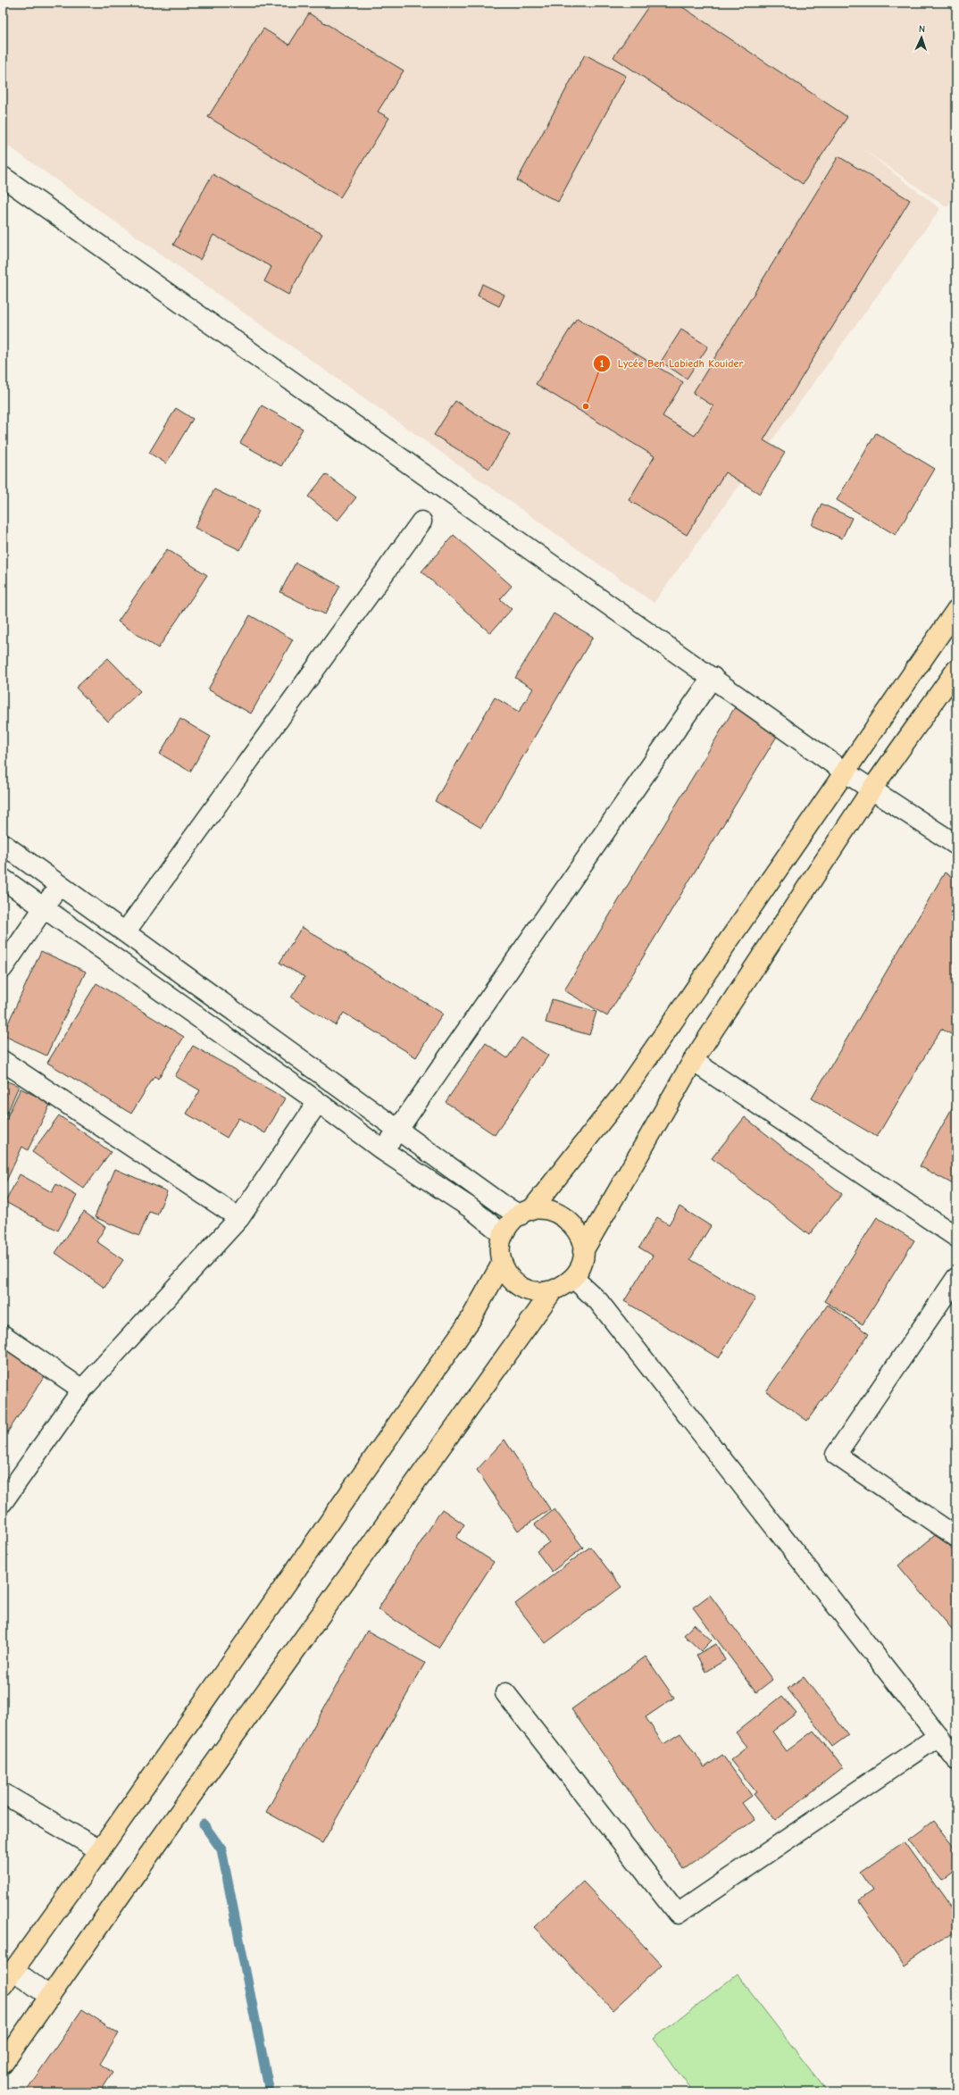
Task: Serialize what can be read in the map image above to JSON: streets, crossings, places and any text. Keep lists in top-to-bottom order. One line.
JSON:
{"places":["Lycée Ben Labiedh Kouider"],"north":"top"}
